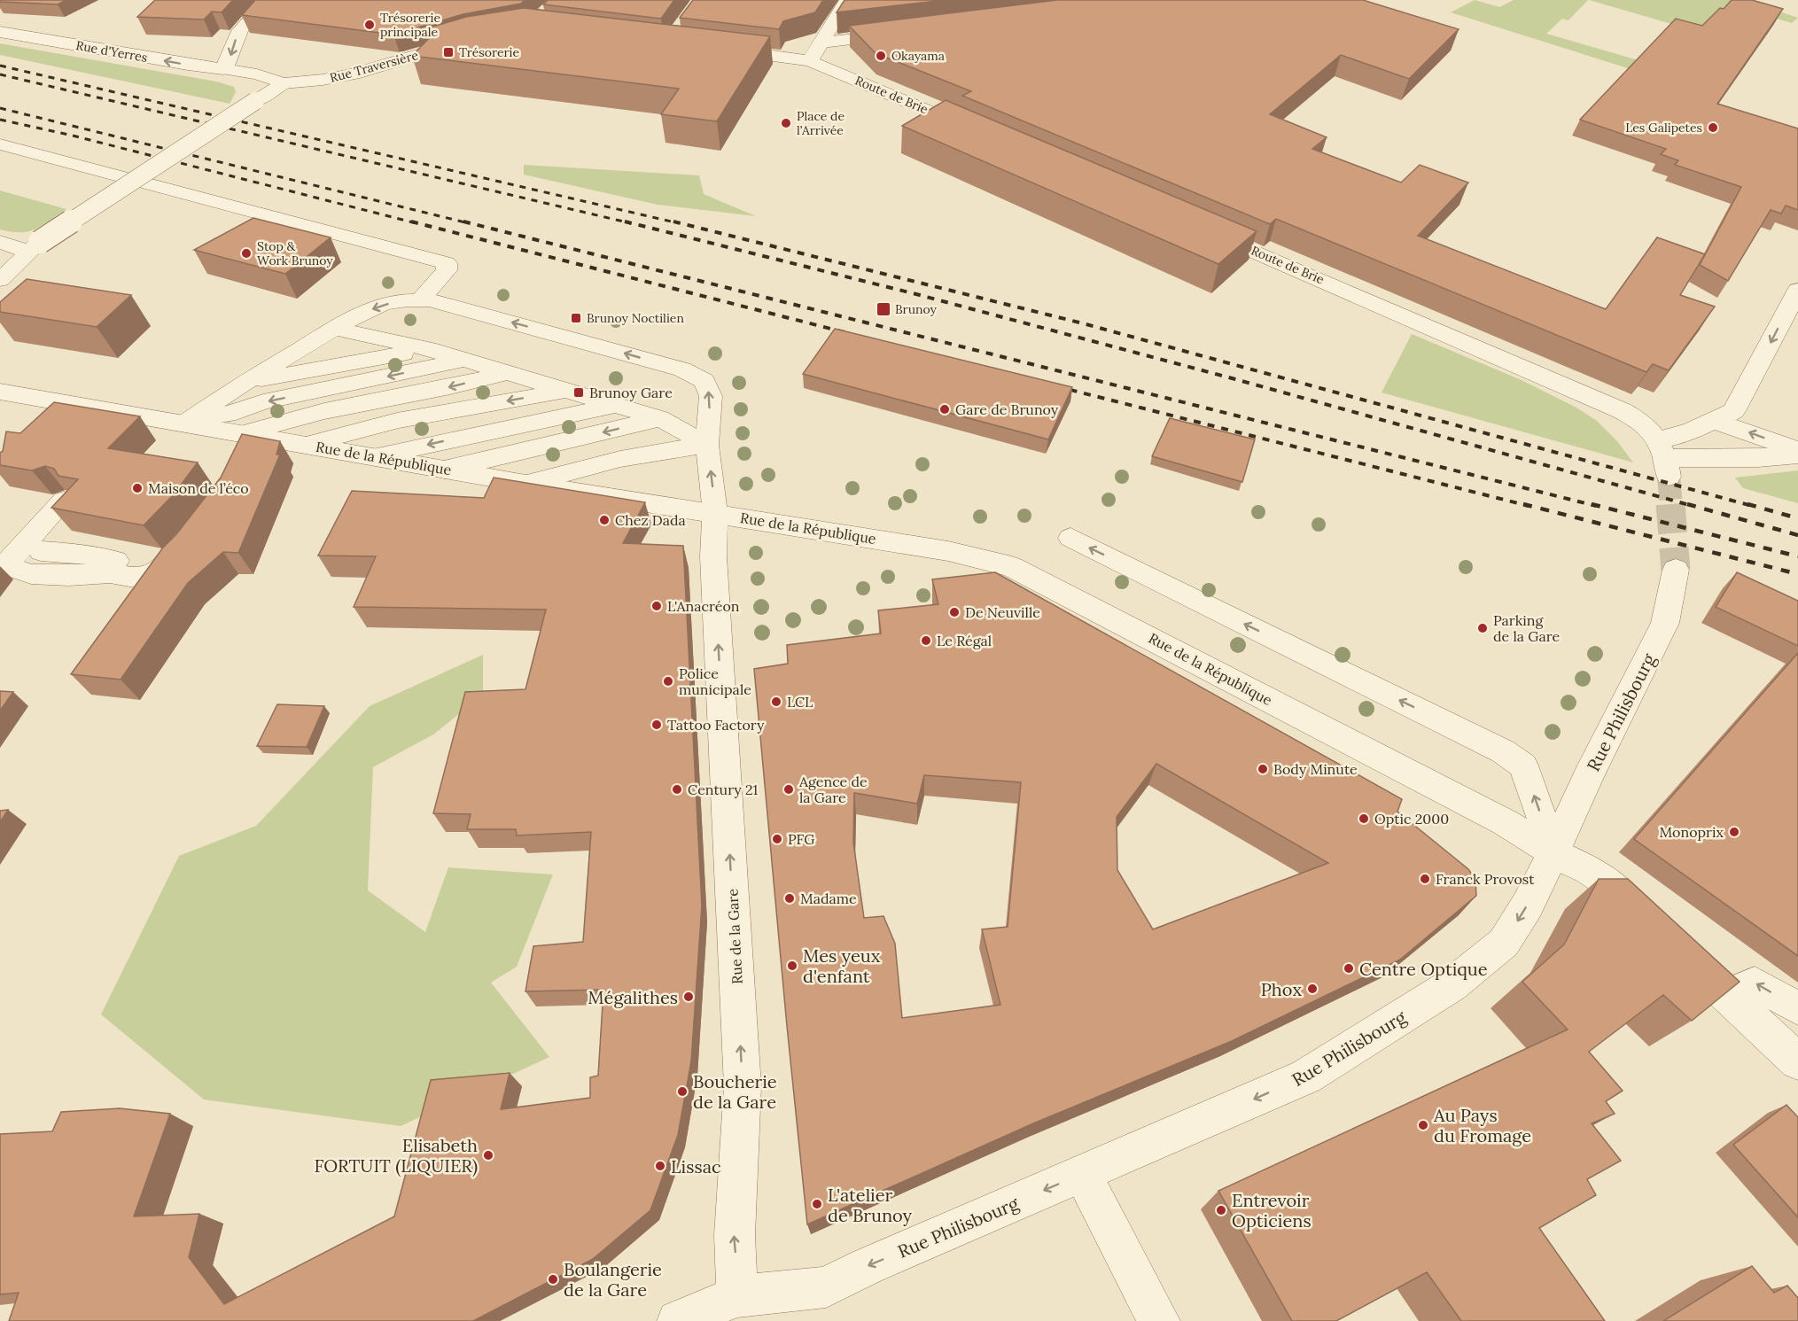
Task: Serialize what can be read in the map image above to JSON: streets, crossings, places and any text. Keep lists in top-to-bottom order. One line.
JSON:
{"streets":{"street":["Rue d'Yerres","Rue Traversière","Route de Brie","Rue de la République","Rue Philisbourg","Rue de la Gare"]},"crossings":[["Rue d'Yerres","Rue Traversière"],["Rue de la République","Rue Philisbourg"],["Rue de la République","Rue de la Gare"],["Rue Philisbourg","Rue de la Gare"]],"one_way":["Rue d'Yerres","Rue Philisbourg","Rue de la Gare"],"places":{"other":["Trésorerie principale","Okayama","Place de l'Arrivée","Les Galipetes","Stop & Work Brunoy","Gare de Brunoy","Maison de l’éco","Chez Dada","L'Anacréon","De Neuville","Parking de la Gare","Le Régal","Police municipale","LCL","Tattoo Factory","Body Minute","Century 21","Agence de la Gare","Optic 2000","Monoprix","PFG","Franck Provost","Madame","Mes yeux d'enfant","Centre Optique","Phox","Mégalithes","Boucherie de la Gare","Au Pays du Fromage","Elisabeth FORTUIT (LIQUIER)","Lissac","L'atelier de Brunoy","Entrevoir Opticiens","Boulangerie de la Gare"],"transit":["Trésorerie","Brunoy","Brunoy Noctilien","Brunoy Gare"]}}
